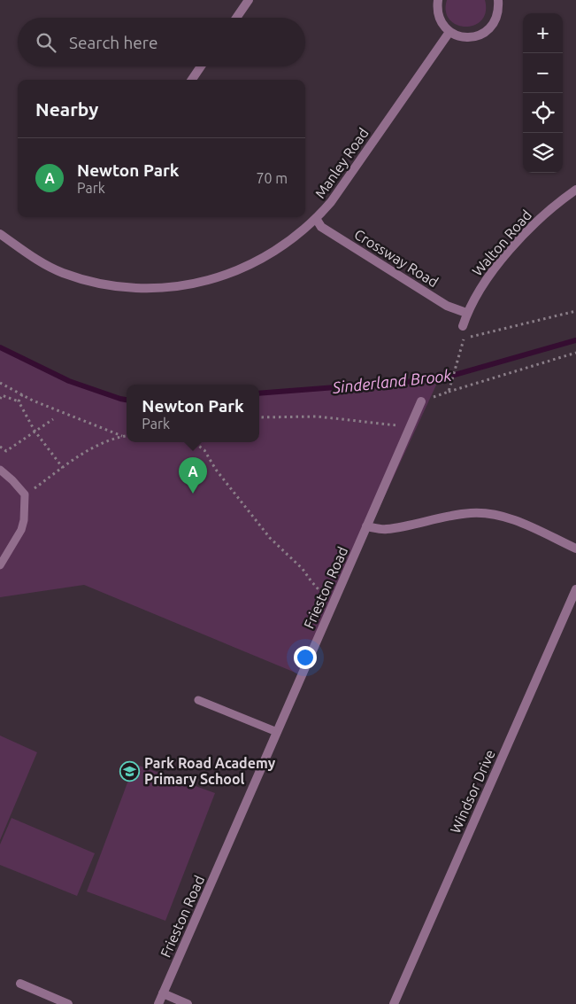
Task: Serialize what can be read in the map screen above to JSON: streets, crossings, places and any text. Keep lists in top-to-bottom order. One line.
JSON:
{"streets":{"street":["Manley Road","Walton Road","Crossway Road","Frieston Road","Windsor Drive"]},"crossings":[["Manley Road","Crossway Road"],["Walton Road","Crossway Road"]],"water":["Sinderland Brook"],"places":{"school or university":["Park Road Academy Primary School"]},"page":{"map_buttons":["+","−"],"search":"Search here","heading":"Nearby","list":[{"mark":"A","name":"Newton Park","note":"Park","value":"70 m"}],"popup":["Newton Park","Park"],"pins":"A"}}
